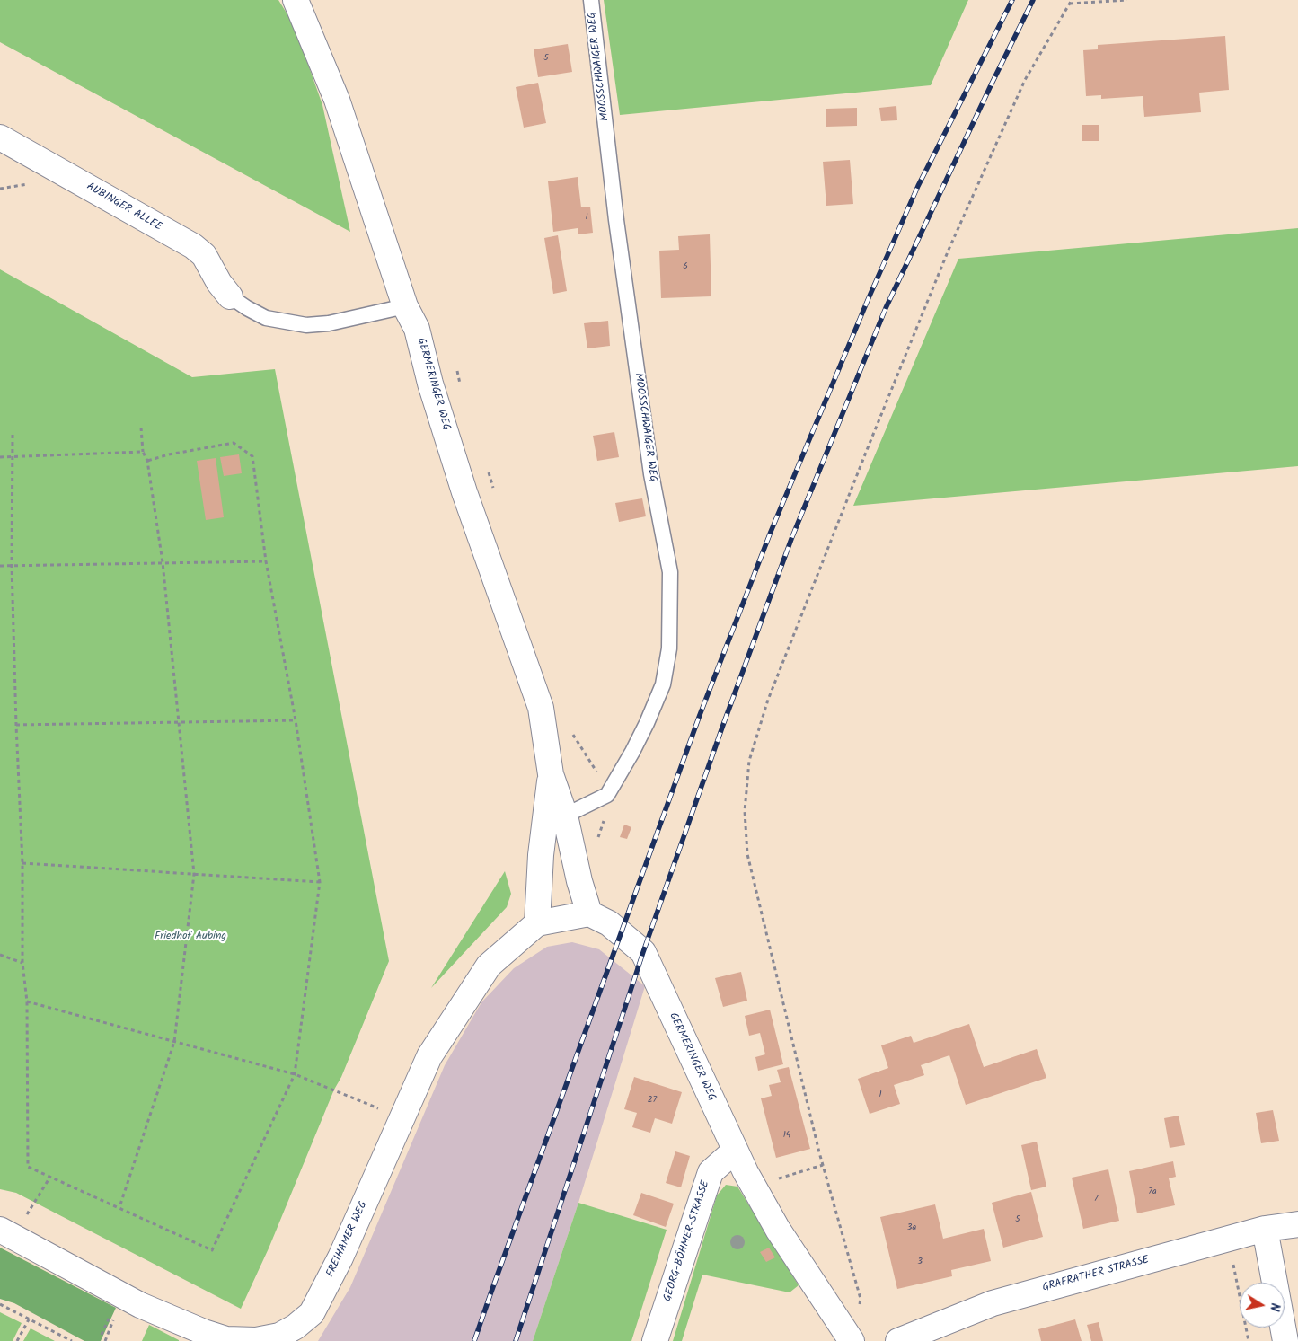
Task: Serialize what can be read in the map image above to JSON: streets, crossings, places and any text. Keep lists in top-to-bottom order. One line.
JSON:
{"streets":{"street":["AUBINGER ALLEE","GERMERINGER WEG","FREIHAMER WEG","GEORG-BÖHMER-STRASSE","GRAFRATHER STRASSE"],"lane":["MOOSSCHWAIGER WEG"]},"crossings":[["GERMERINGER WEG","FREIHAMER WEG"],["GERMERINGER WEG","GEORG-BÖHMER-STRASSE"]],"parks":["Friedhof Aubing"],"house_numbers":["5","1","6","1","27","14","7a","7","5","3a","3"],"north":"right"}
